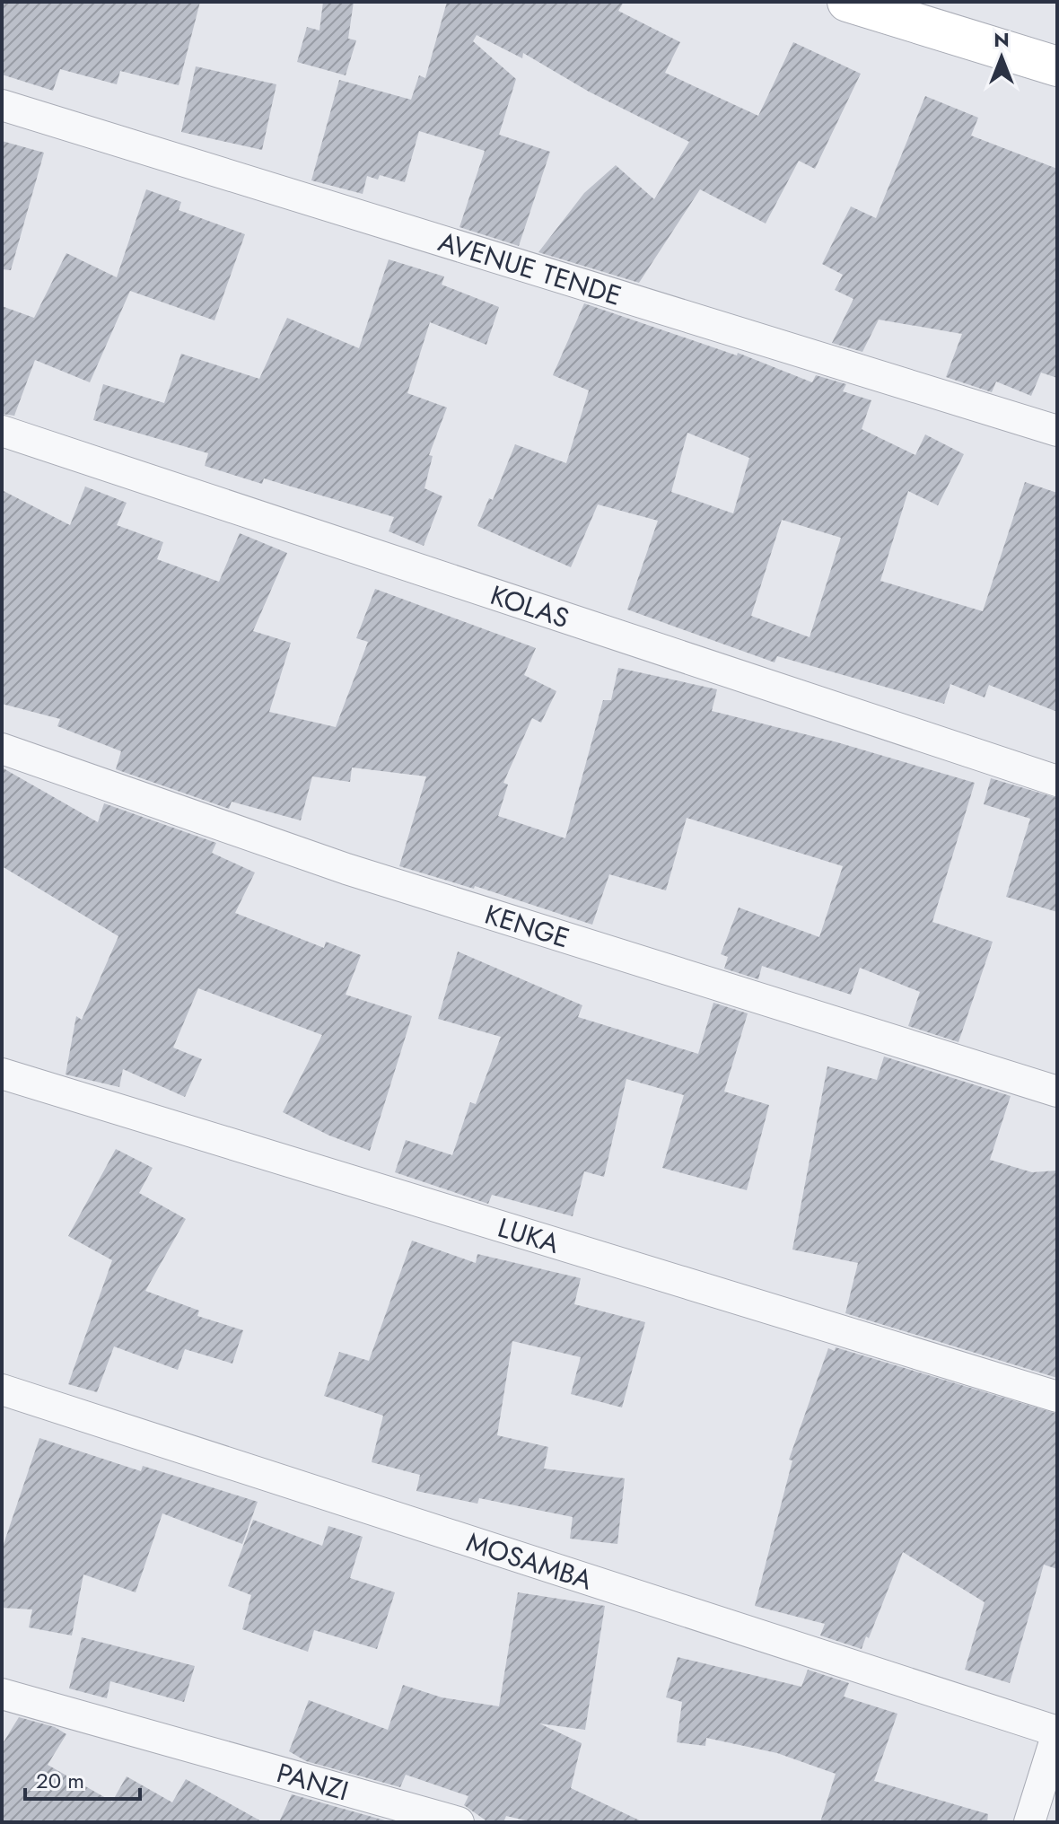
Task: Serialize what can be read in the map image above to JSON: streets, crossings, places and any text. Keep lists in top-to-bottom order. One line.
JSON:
{"streets":{"street":["AVENUE TENDE","KOLAS","KENGE","LUKA","MOSAMBA","PANZI"]},"scale_bar":"20 m","north":"top"}
